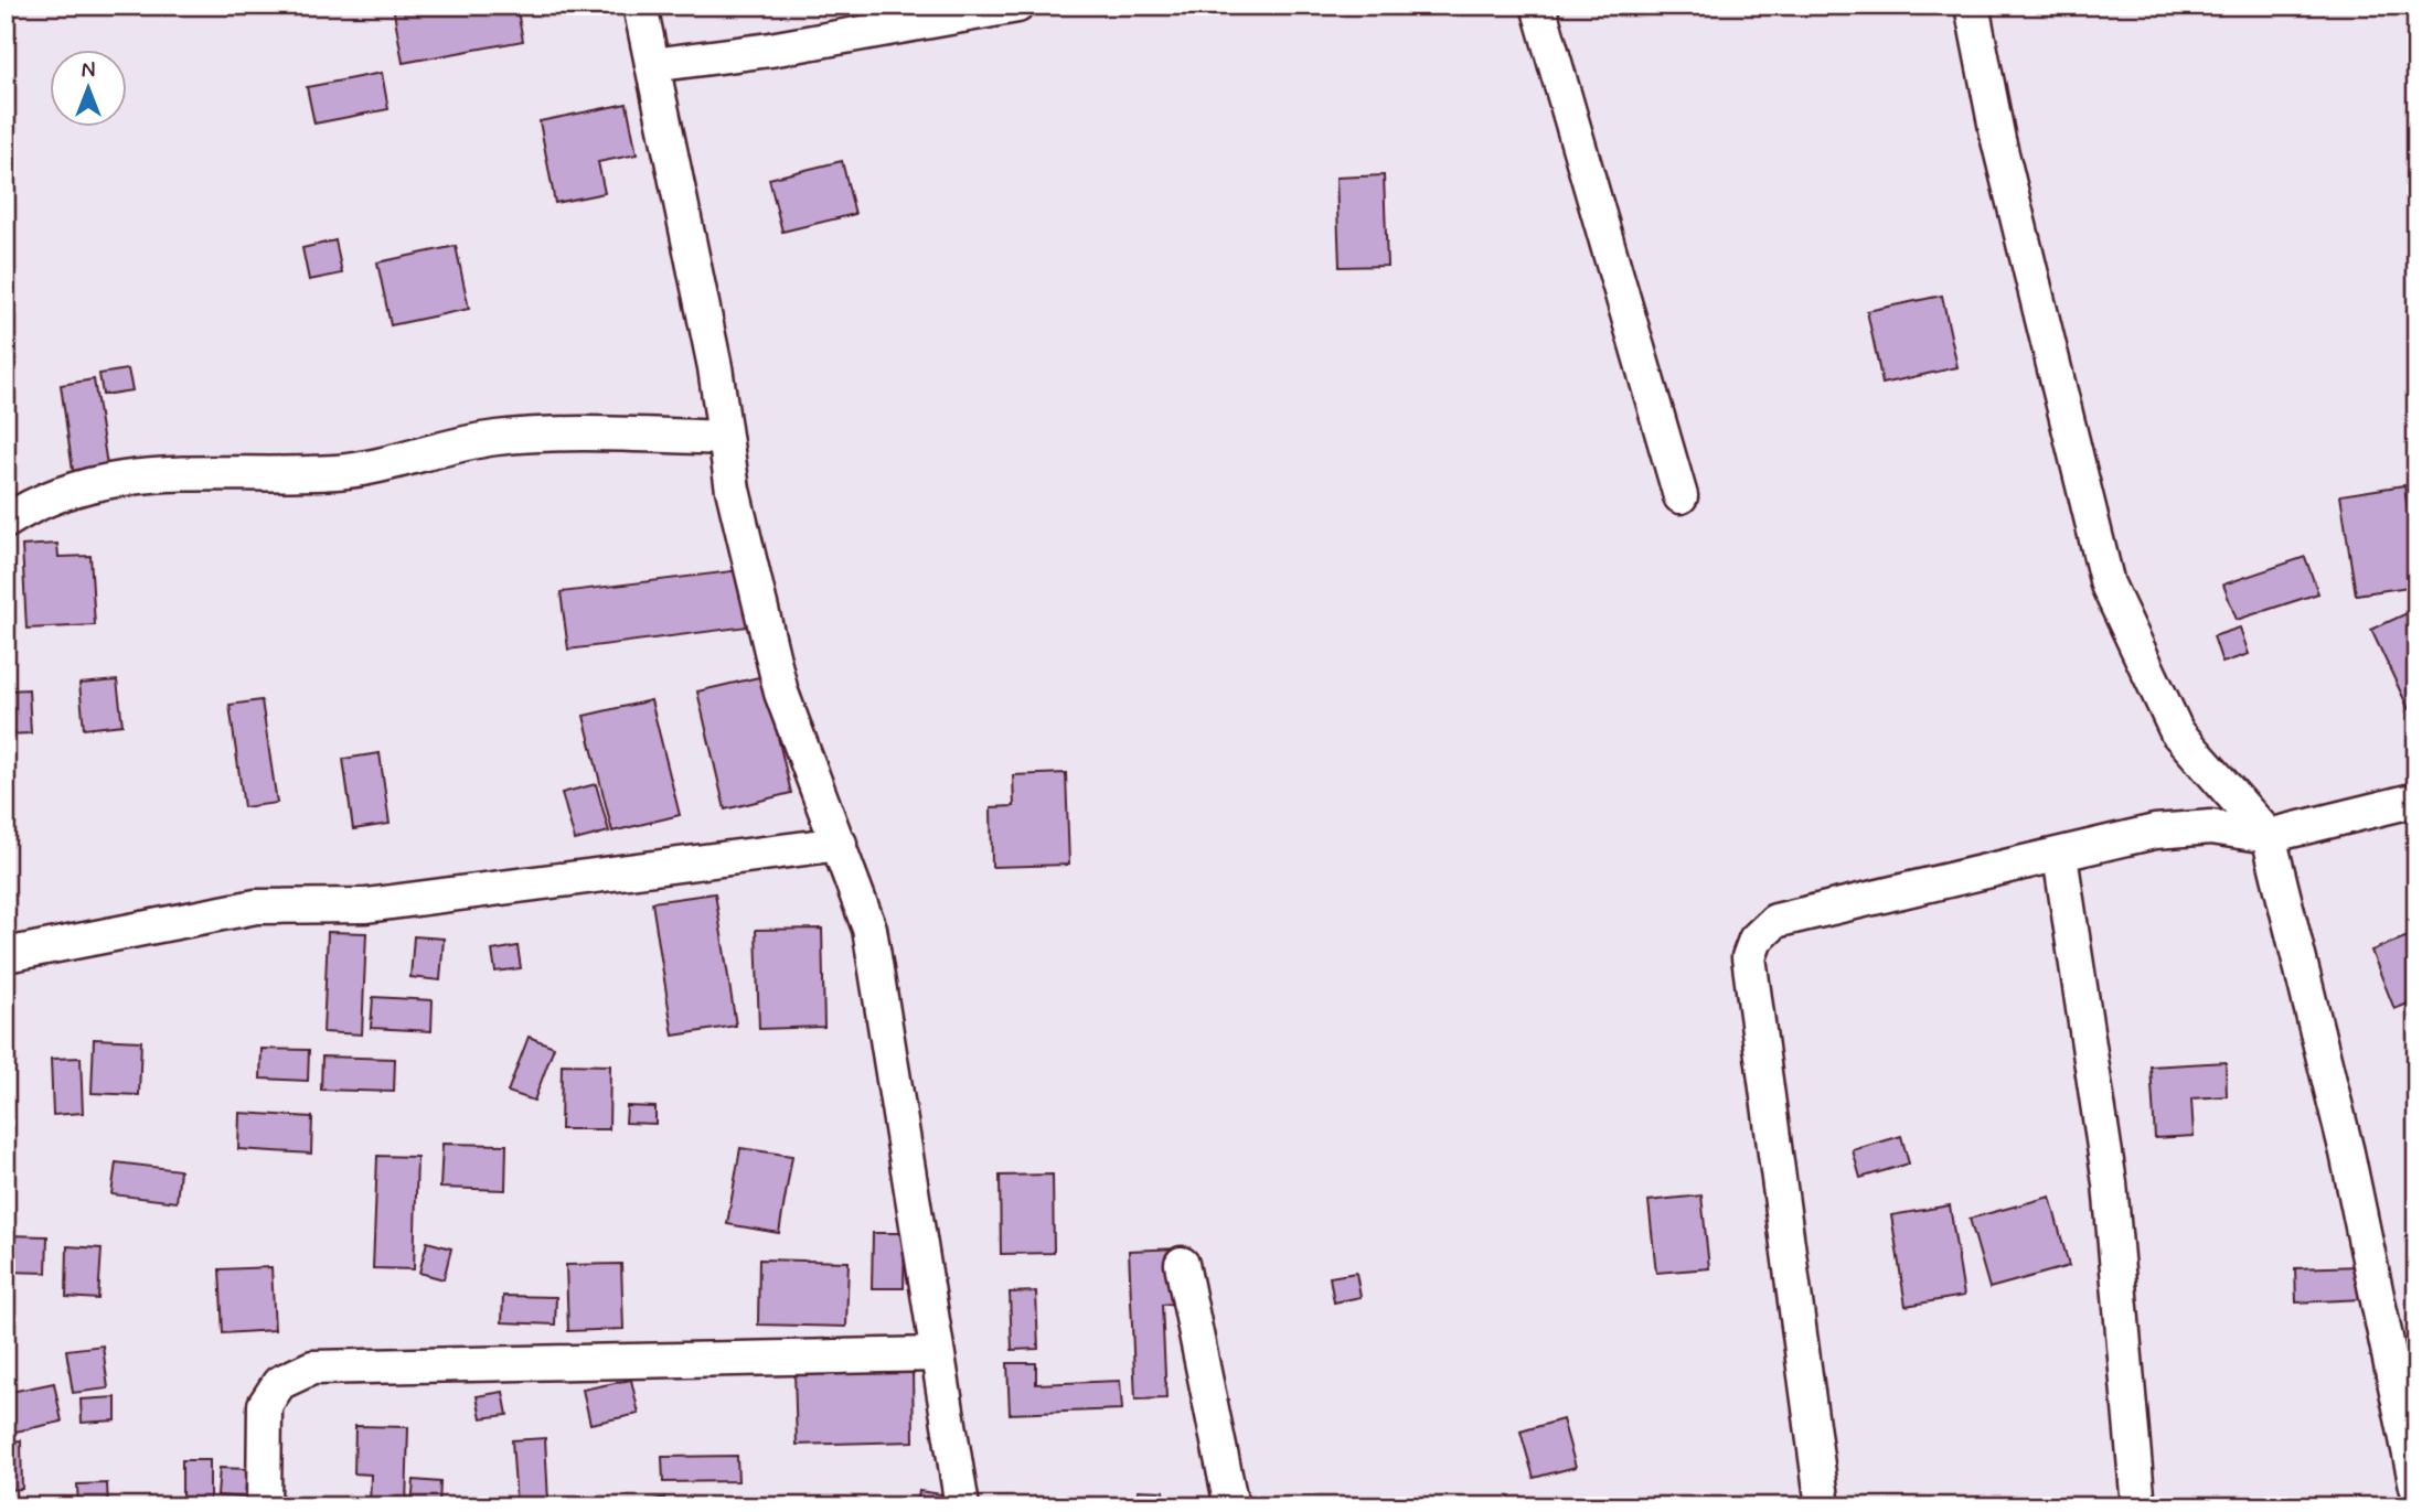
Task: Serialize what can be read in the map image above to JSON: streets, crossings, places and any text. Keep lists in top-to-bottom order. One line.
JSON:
{"north":"top"}
